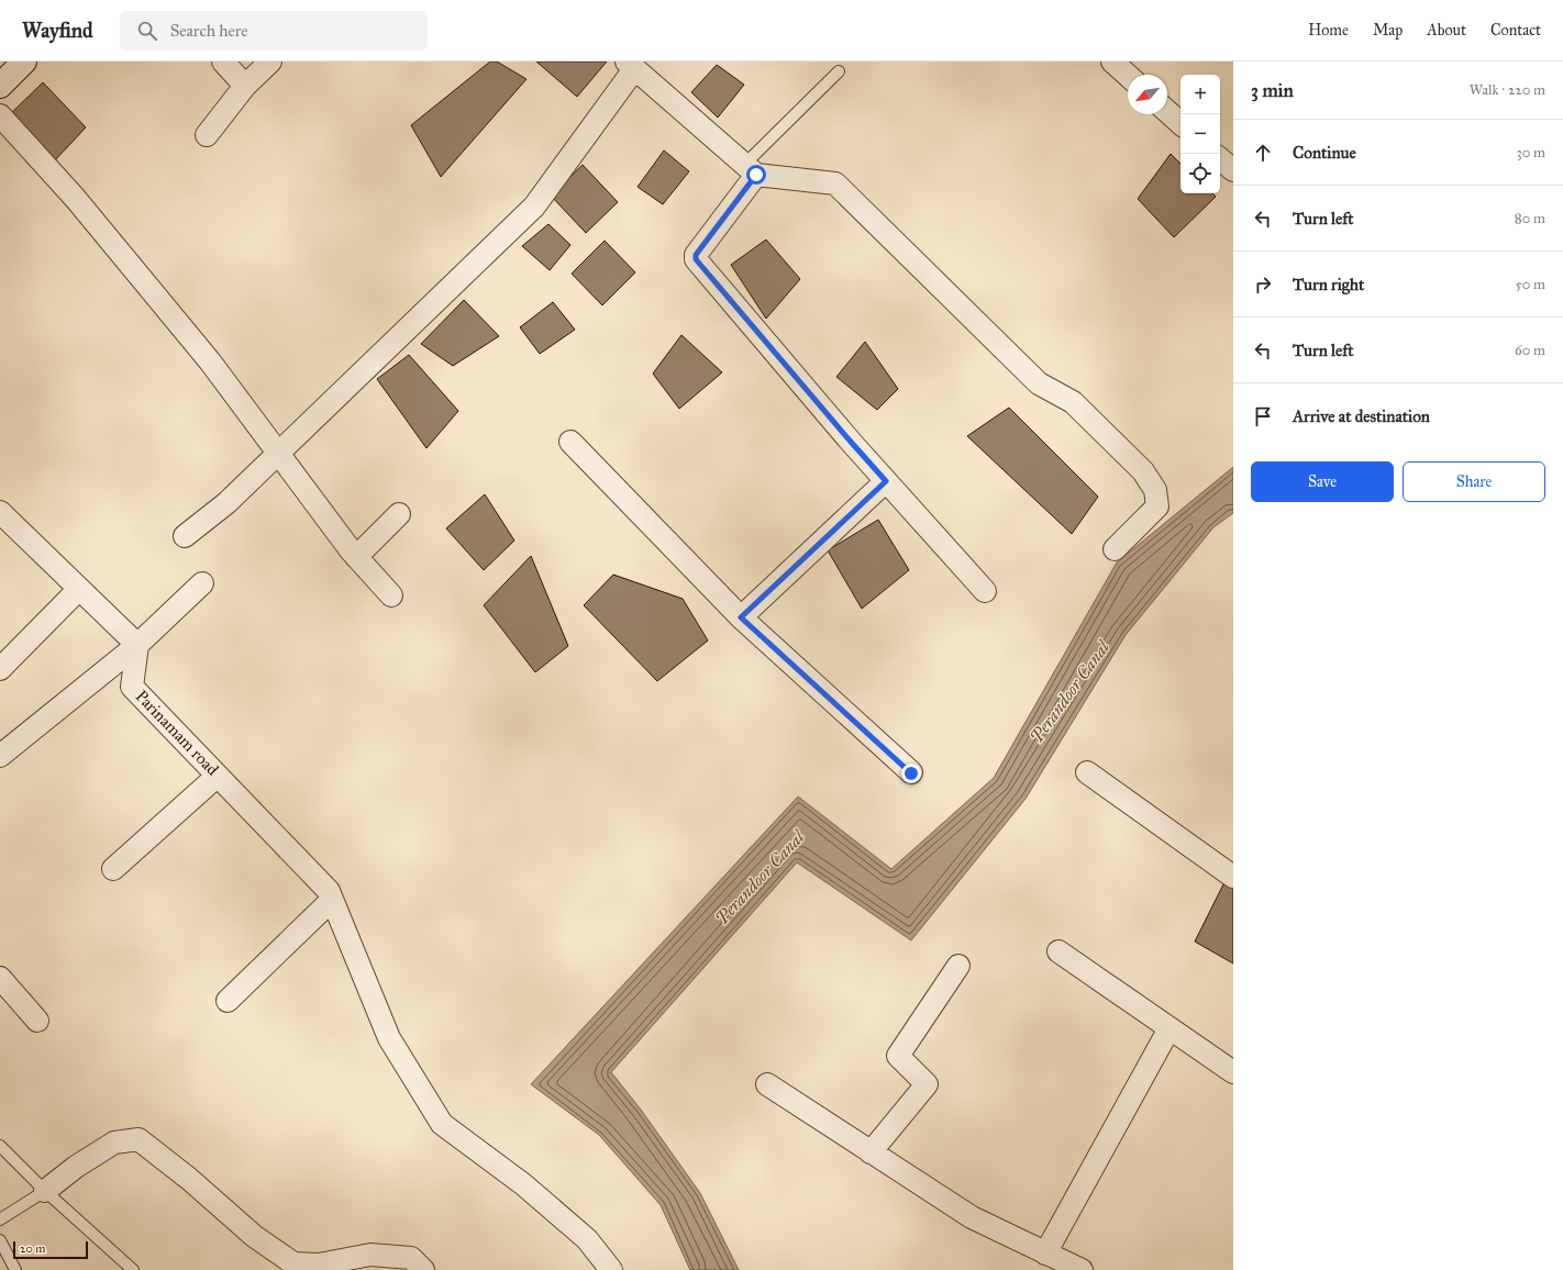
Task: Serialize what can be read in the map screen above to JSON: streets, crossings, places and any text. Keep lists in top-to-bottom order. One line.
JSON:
{"streets":{"street":["Parinamam road"]},"water":["Perandoor Canal"],"scale_bar":"20 m","north":"bottom left","page":{"header":"Wayfind","search":"Search here","nav":["Home","Map","About","Contact"],"heading":["3 min","Walk · 220 m"],"map_buttons":["+","−"],"list":[["Continue","30 m"],["Turn left","80 m"],["Turn right","50 m"],["Turn left","60 m"],"Arrive at destination"],"buttons":["Save","Share"],"scale":"20 m"}}
